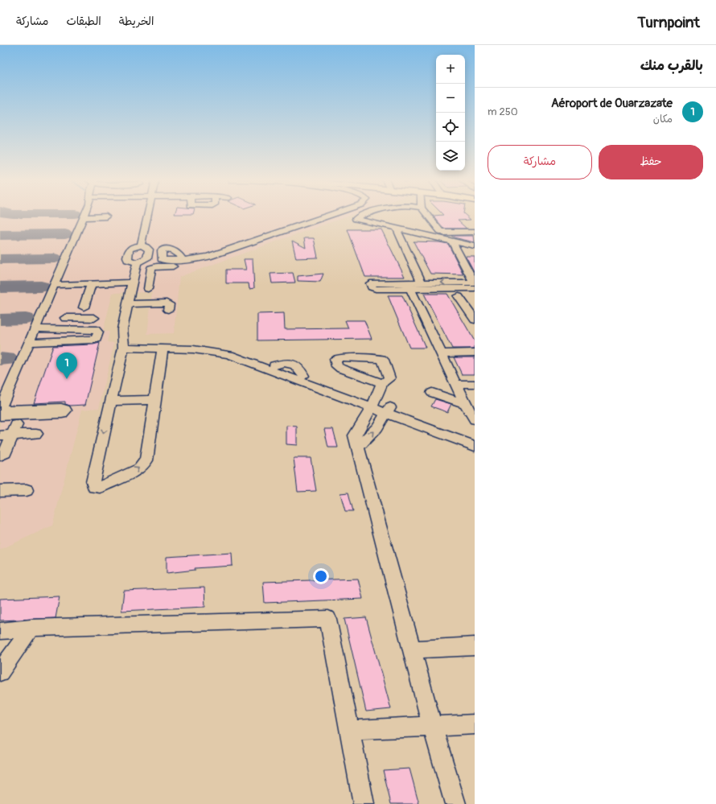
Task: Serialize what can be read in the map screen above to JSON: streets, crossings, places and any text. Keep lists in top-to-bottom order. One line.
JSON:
{"page":{"header":"Turnpoint","nav":["الخريطة","الطبقات","مشاركة"],"heading":"بالقرب منك","map_buttons":["+","−"],"list":[{"mark":"1","name":"Aéroport de Ouarzazate","note":"مكان","value":"250 m"}],"buttons":["حفظ","مشاركة"],"pins":"1"}}
